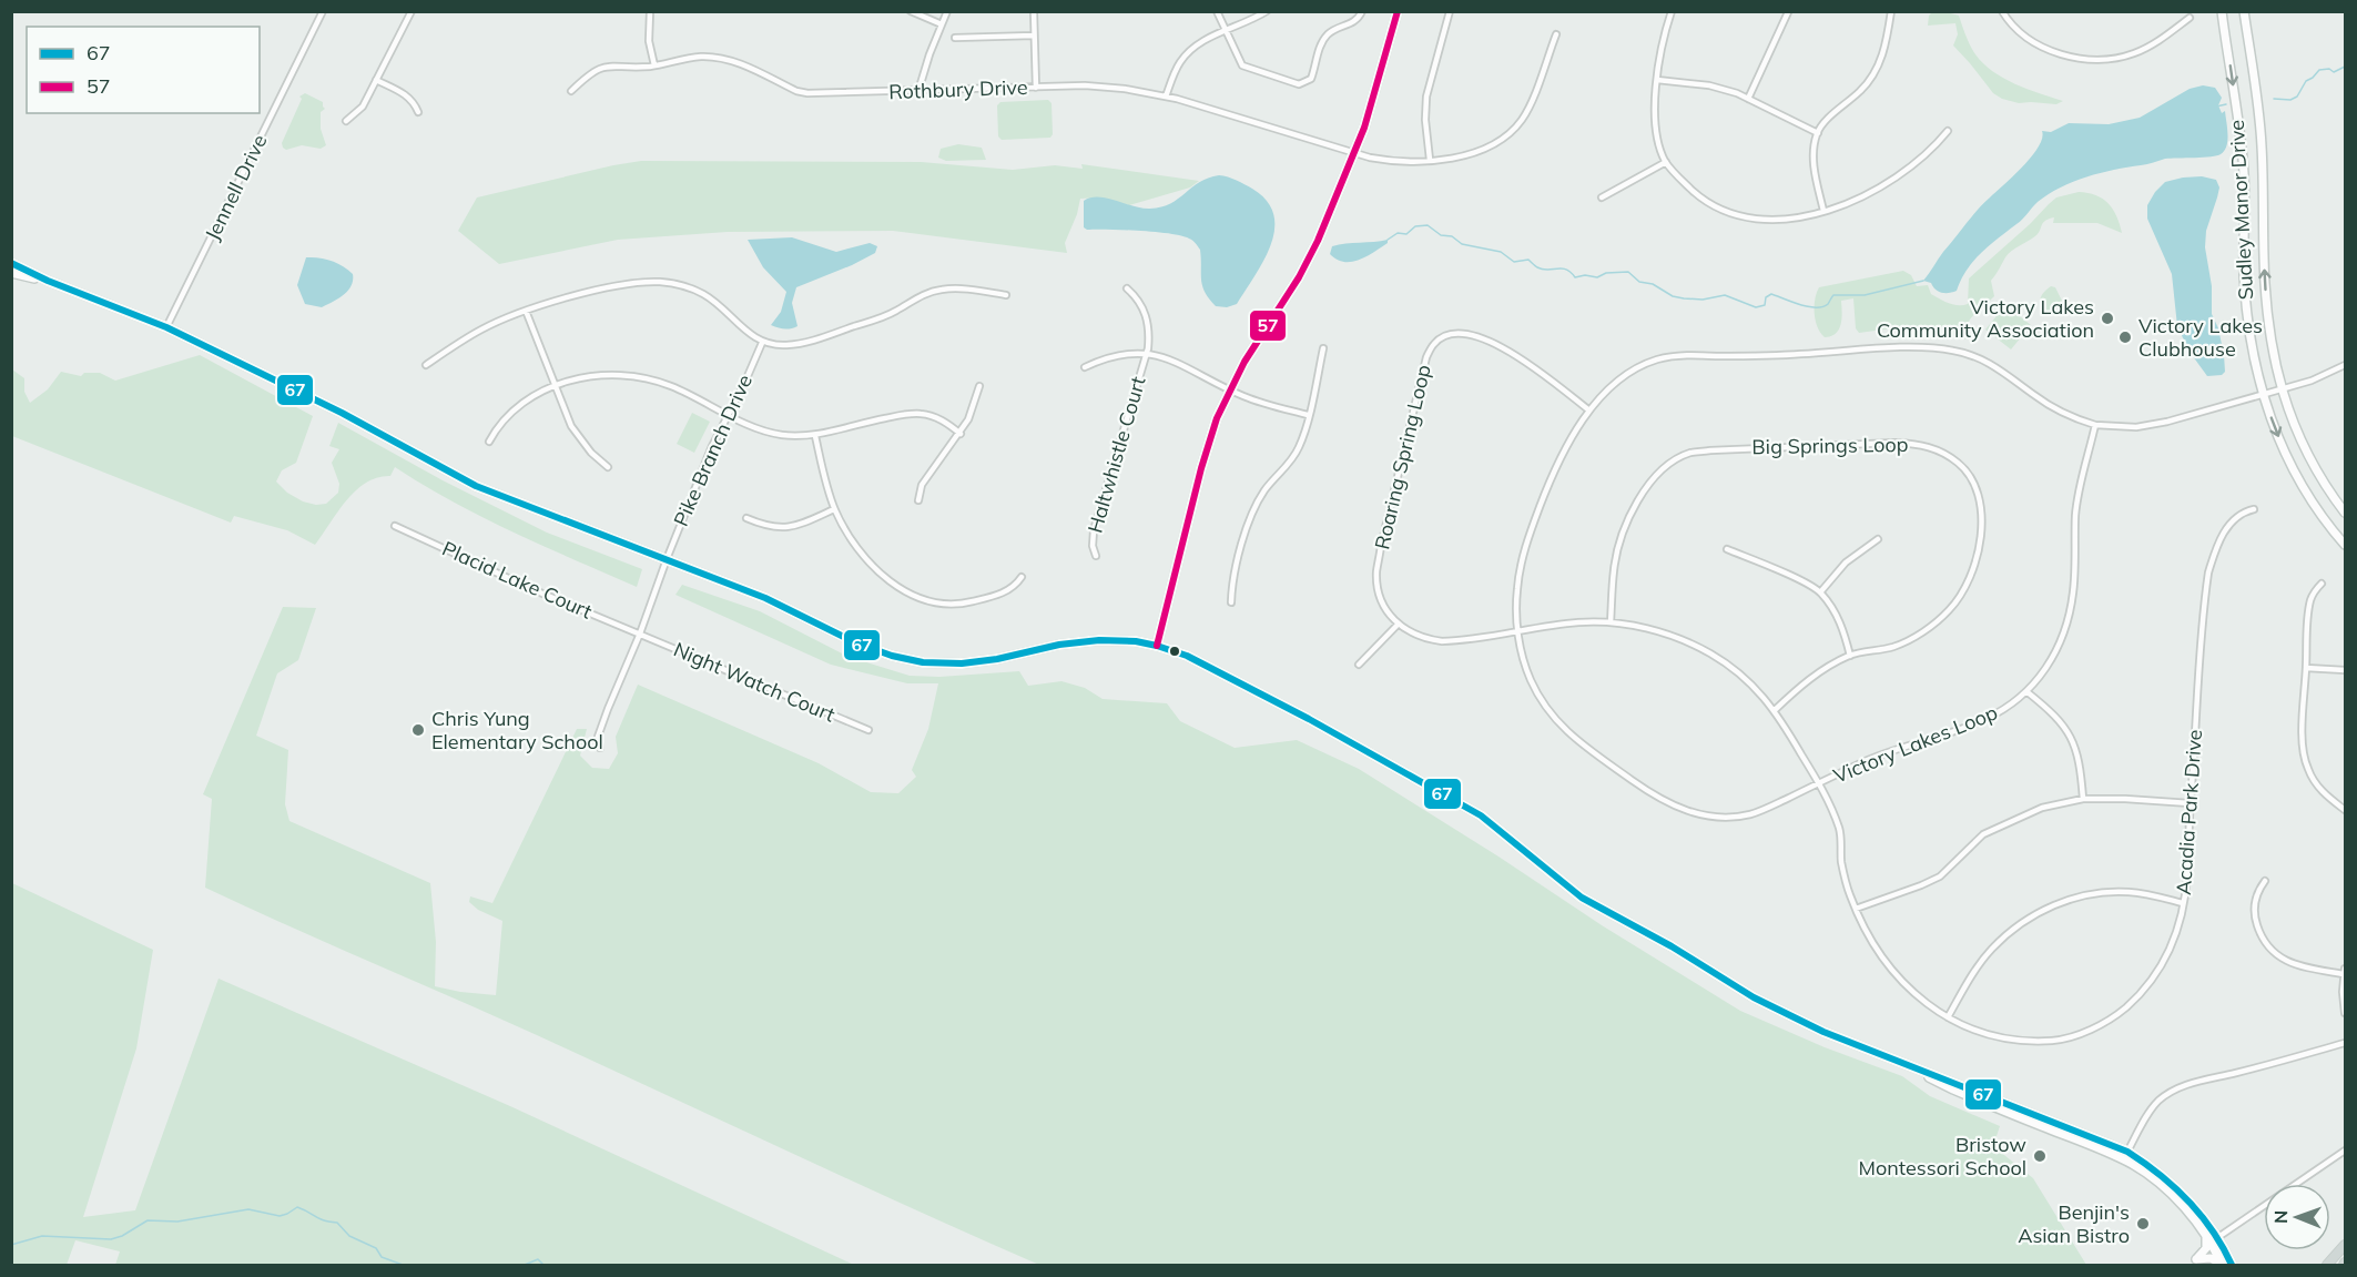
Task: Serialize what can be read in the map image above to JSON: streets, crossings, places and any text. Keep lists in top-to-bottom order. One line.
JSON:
{"streets":{"main road":["Sudley Manor Drive"],"street":["Rothbury Drive","Jennell Drive","Big Springs Loop","Pike Branch Drive","Haltwhistle Court","Roaring Spring Loop","Placid Lake Court","Night Watch Court","Victory Lakes Loop","Acadia Park Drive"]},"crossings":[["Sudley Manor Drive","Victory Lakes Loop"],["Big Springs Loop","Acadia Park Drive"],["Pike Branch Drive","Placid Lake Court"],["Pike Branch Drive","Night Watch Court"],["Roaring Spring Loop","Victory Lakes Loop"],["Placid Lake Court","Night Watch Court"],["Victory Lakes Loop","Acadia Park Drive"]],"places":["Victory Lakes Community Association","Victory Lakes Clubhouse","Chris Yung Elementary School","Bristow Montessori School","Benjin's Asian Bistro"],"lines":["transit line 57","transit line 67"],"legend":["67","57"],"north":"left"}
